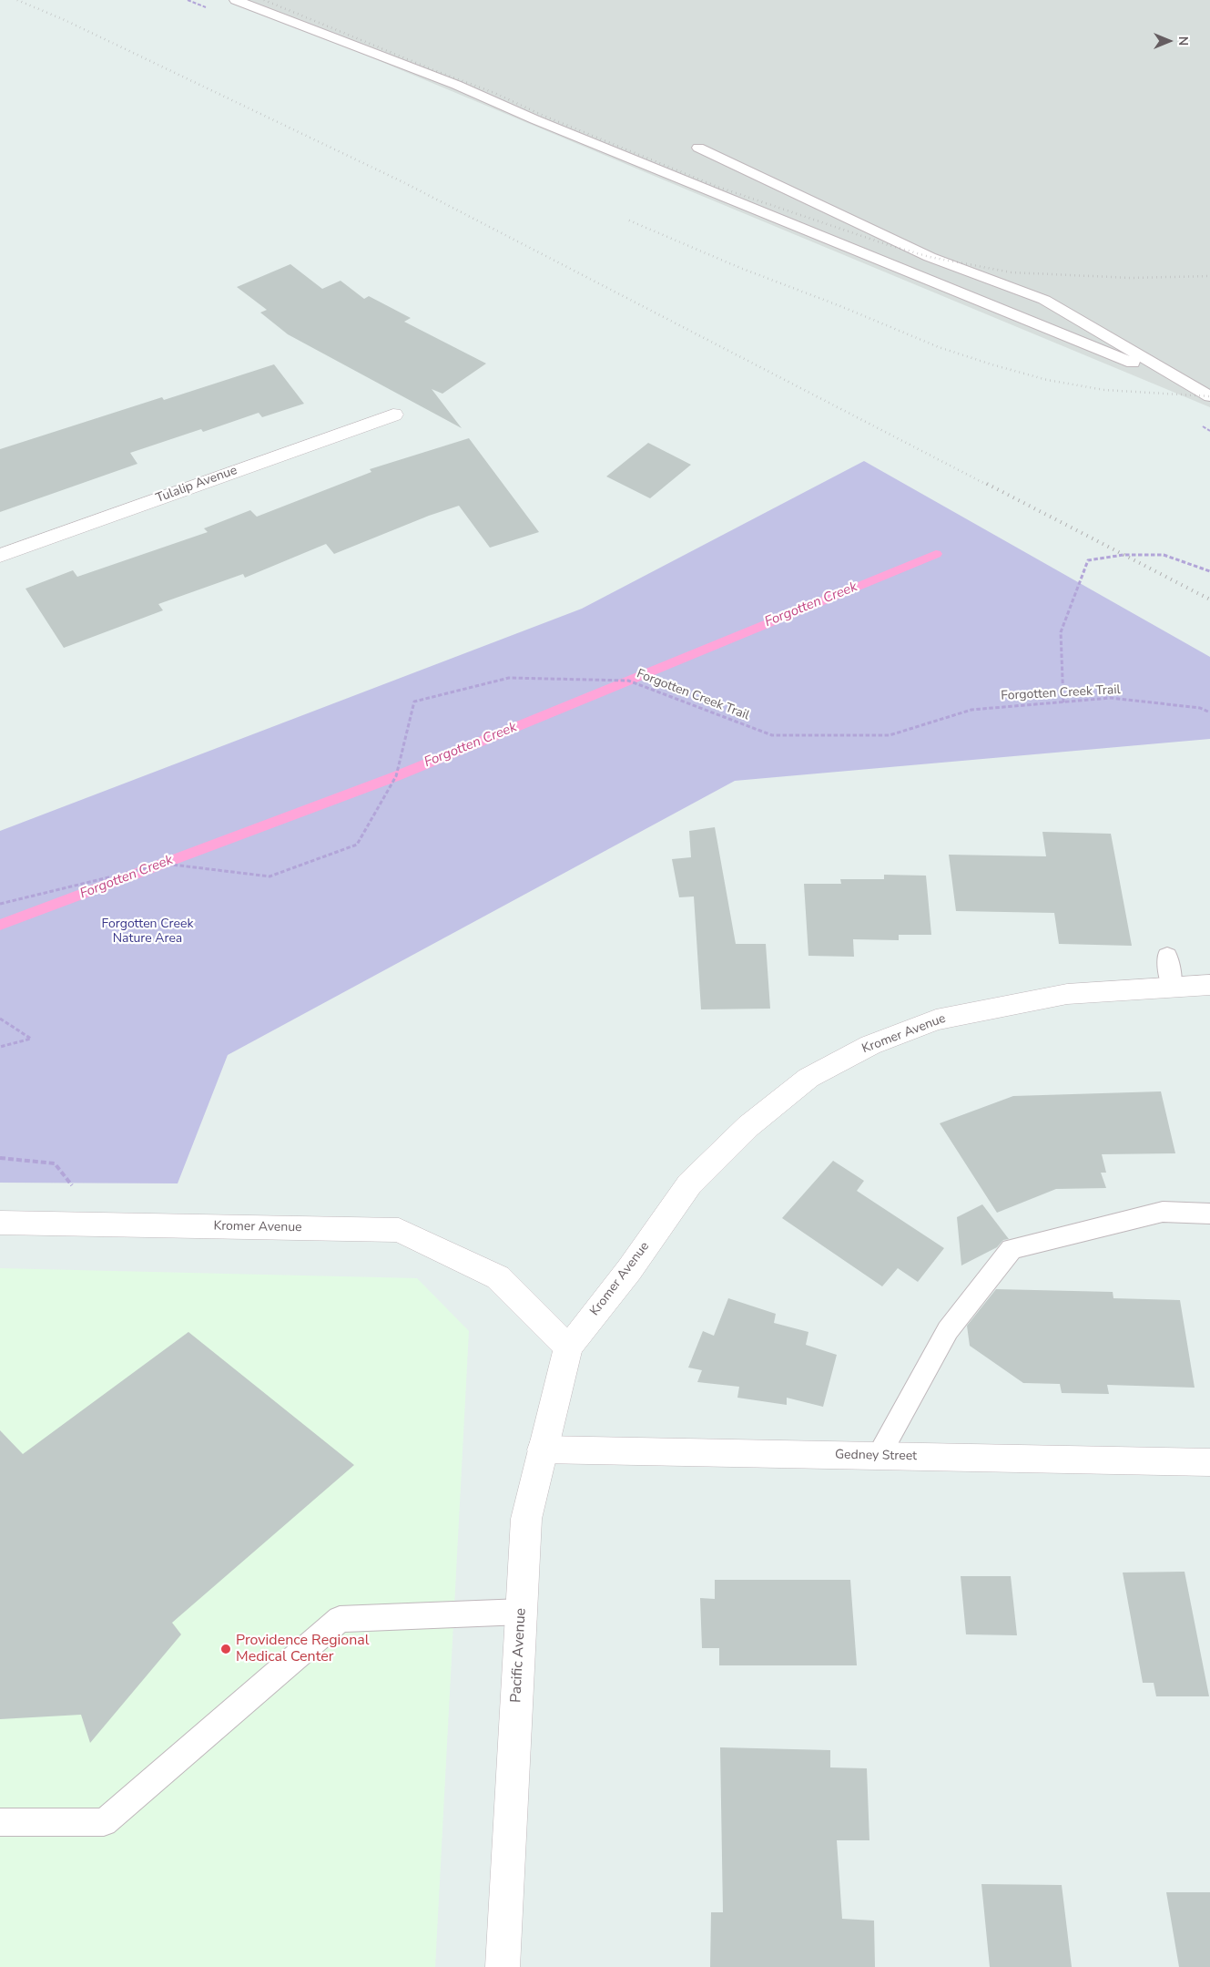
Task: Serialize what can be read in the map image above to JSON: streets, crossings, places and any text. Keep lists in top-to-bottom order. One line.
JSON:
{"streets":{"street":["Tulalip Avenue","Kromer Avenue","Gedney Street","Pacific Avenue"],"path":["Forgotten Creek Trail"]},"crossings":[["Kromer Avenue","Pacific Avenue"],["Gedney Street","Pacific Avenue"]],"water":["Forgotten Creek"],"parks":["Forgotten Creek Nature Area"],"places":["Providence Regional Medical Center"],"north":"right"}
